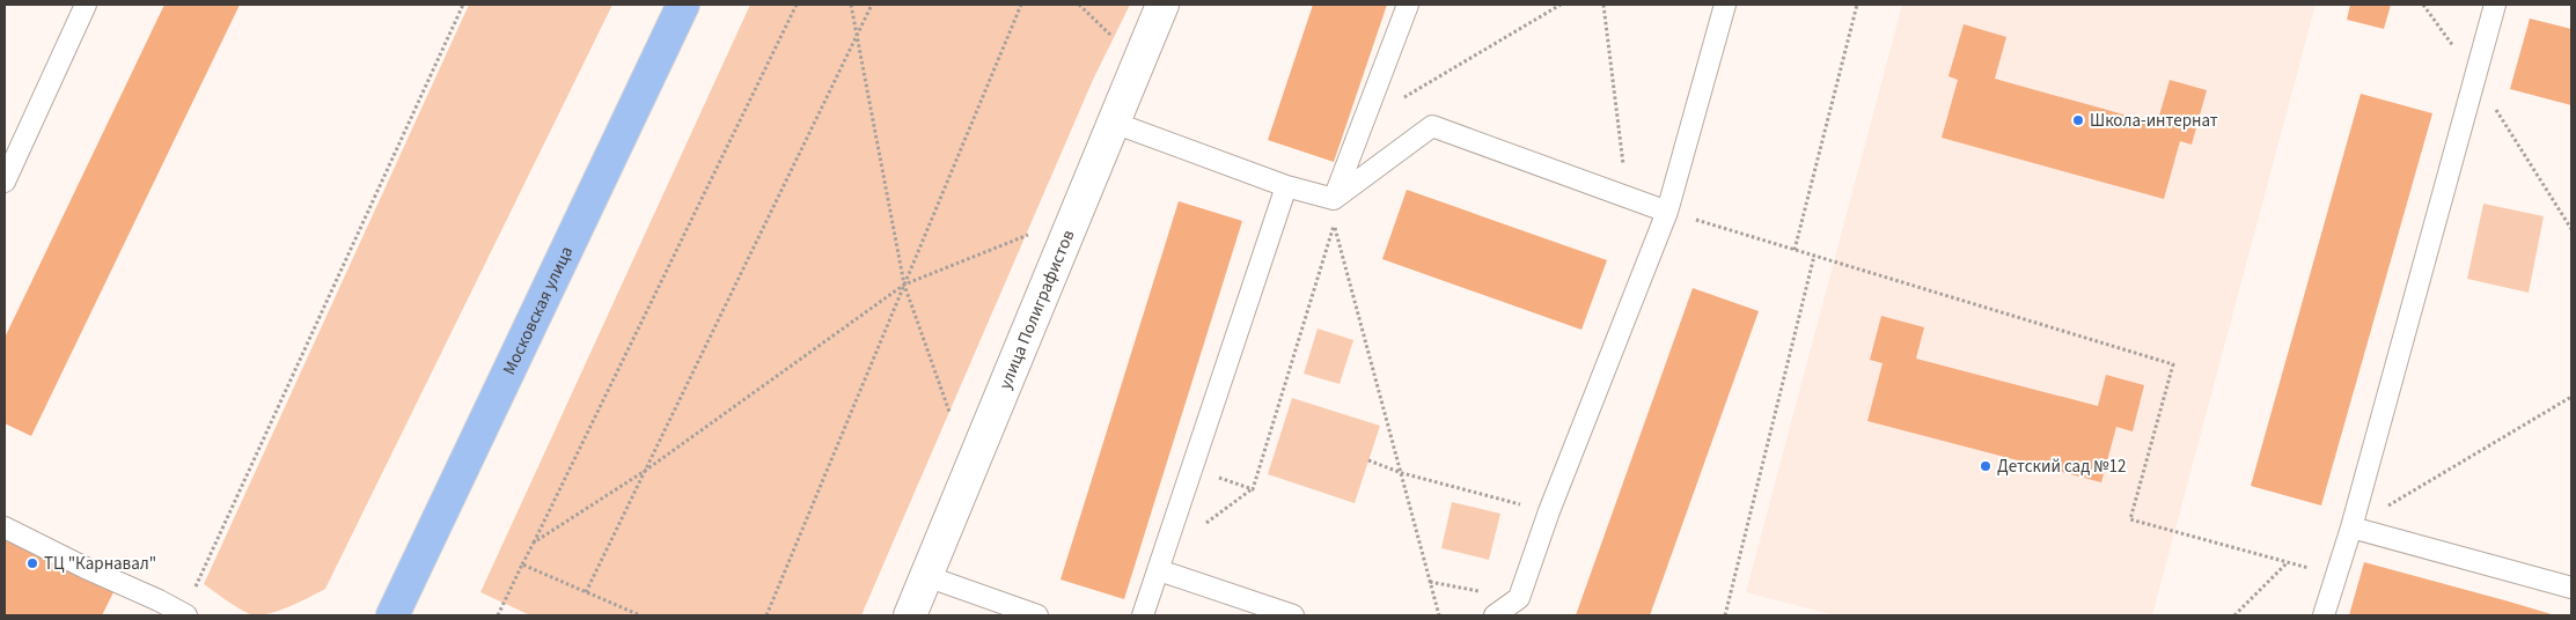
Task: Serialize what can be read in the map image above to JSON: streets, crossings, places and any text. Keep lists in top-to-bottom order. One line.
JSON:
{"streets":{"main road":["Московская улица"],"street":["улица Полиграфистов"]},"places":["Школа-интернат","Детский сад №12","ТЦ \"Карнавал\""]}
